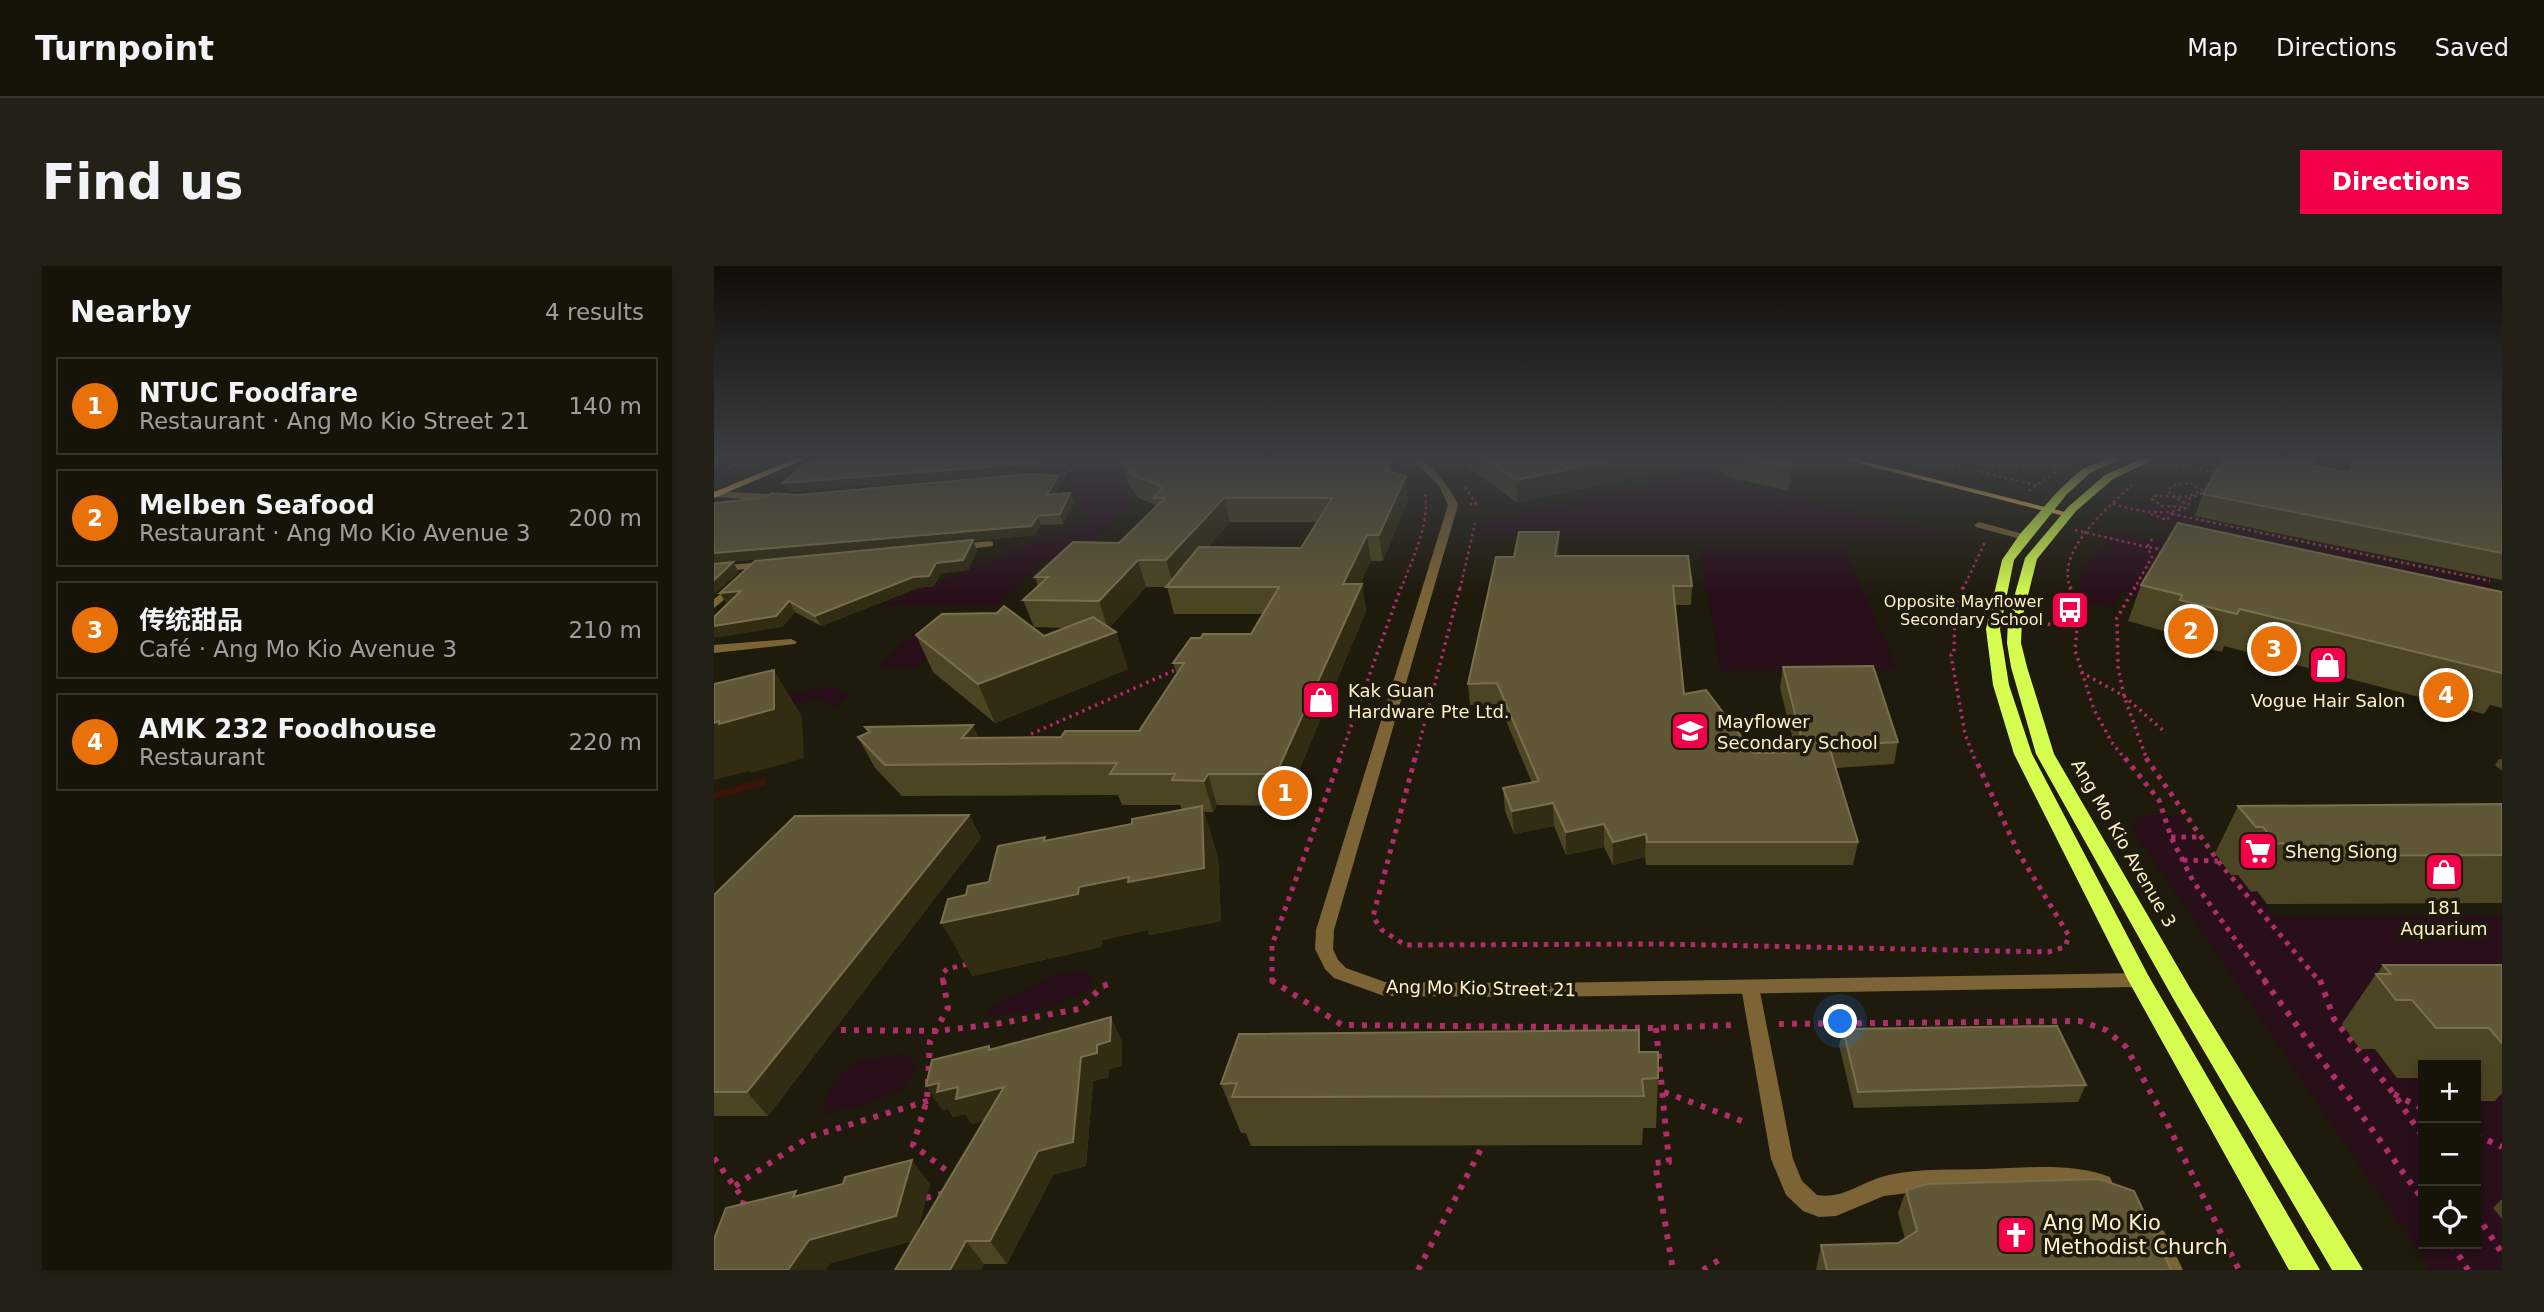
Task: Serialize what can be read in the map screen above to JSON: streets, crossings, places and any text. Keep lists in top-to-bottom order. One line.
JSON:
{"streets":{"main road":["Ang Mo Kio Avenue 3"],"street":["Ang Mo Kio Street 21"]},"places":{"bus stop":["Opposite Mayflower Secondary School"],"shop":["Vogue Hair Salon","Kak Guan Hardware Pte Ltd.","181 Aquarium"],"school or university":["Mayflower Secondary School"],"supermarket":["Sheng Siong"],"church":["Ang Mo Kio Methodist Church"]},"page":{"header":"Turnpoint","nav":["Map","Directions","Saved"],"buttons":"Directions","title":"Find us","heading":["Nearby","4 results"],"list":[{"mark":"1","name":"NTUC Foodfare","note":"Restaurant · Ang Mo Kio Street 21","value":"140 m"},{"mark":"2","name":"Melben Seafood","note":"Restaurant · Ang Mo Kio Avenue 3","value":"200 m"},{"mark":"3","name":"传统甜品","note":"Café · Ang Mo Kio Avenue 3","value":"210 m"},{"mark":"4","name":"AMK 232 Foodhouse","note":"Restaurant","value":"220 m"}],"pins":["2","3","4","1"],"map_buttons":["+","−"]}}
